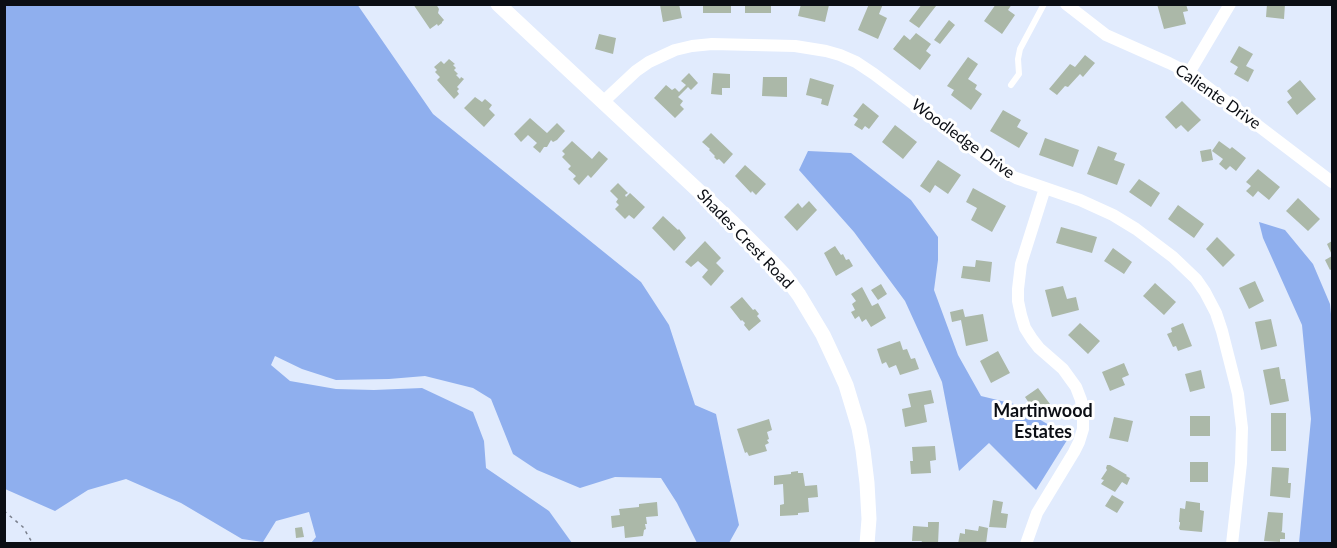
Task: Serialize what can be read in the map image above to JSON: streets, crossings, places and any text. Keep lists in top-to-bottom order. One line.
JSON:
{"streets":{"street":["Caliente Drive","Woodledge Drive","Shades Crest Road"]},"crossings":[["Woodledge Drive","Shades Crest Road"]],"districts":["Martinwood Estates"]}
